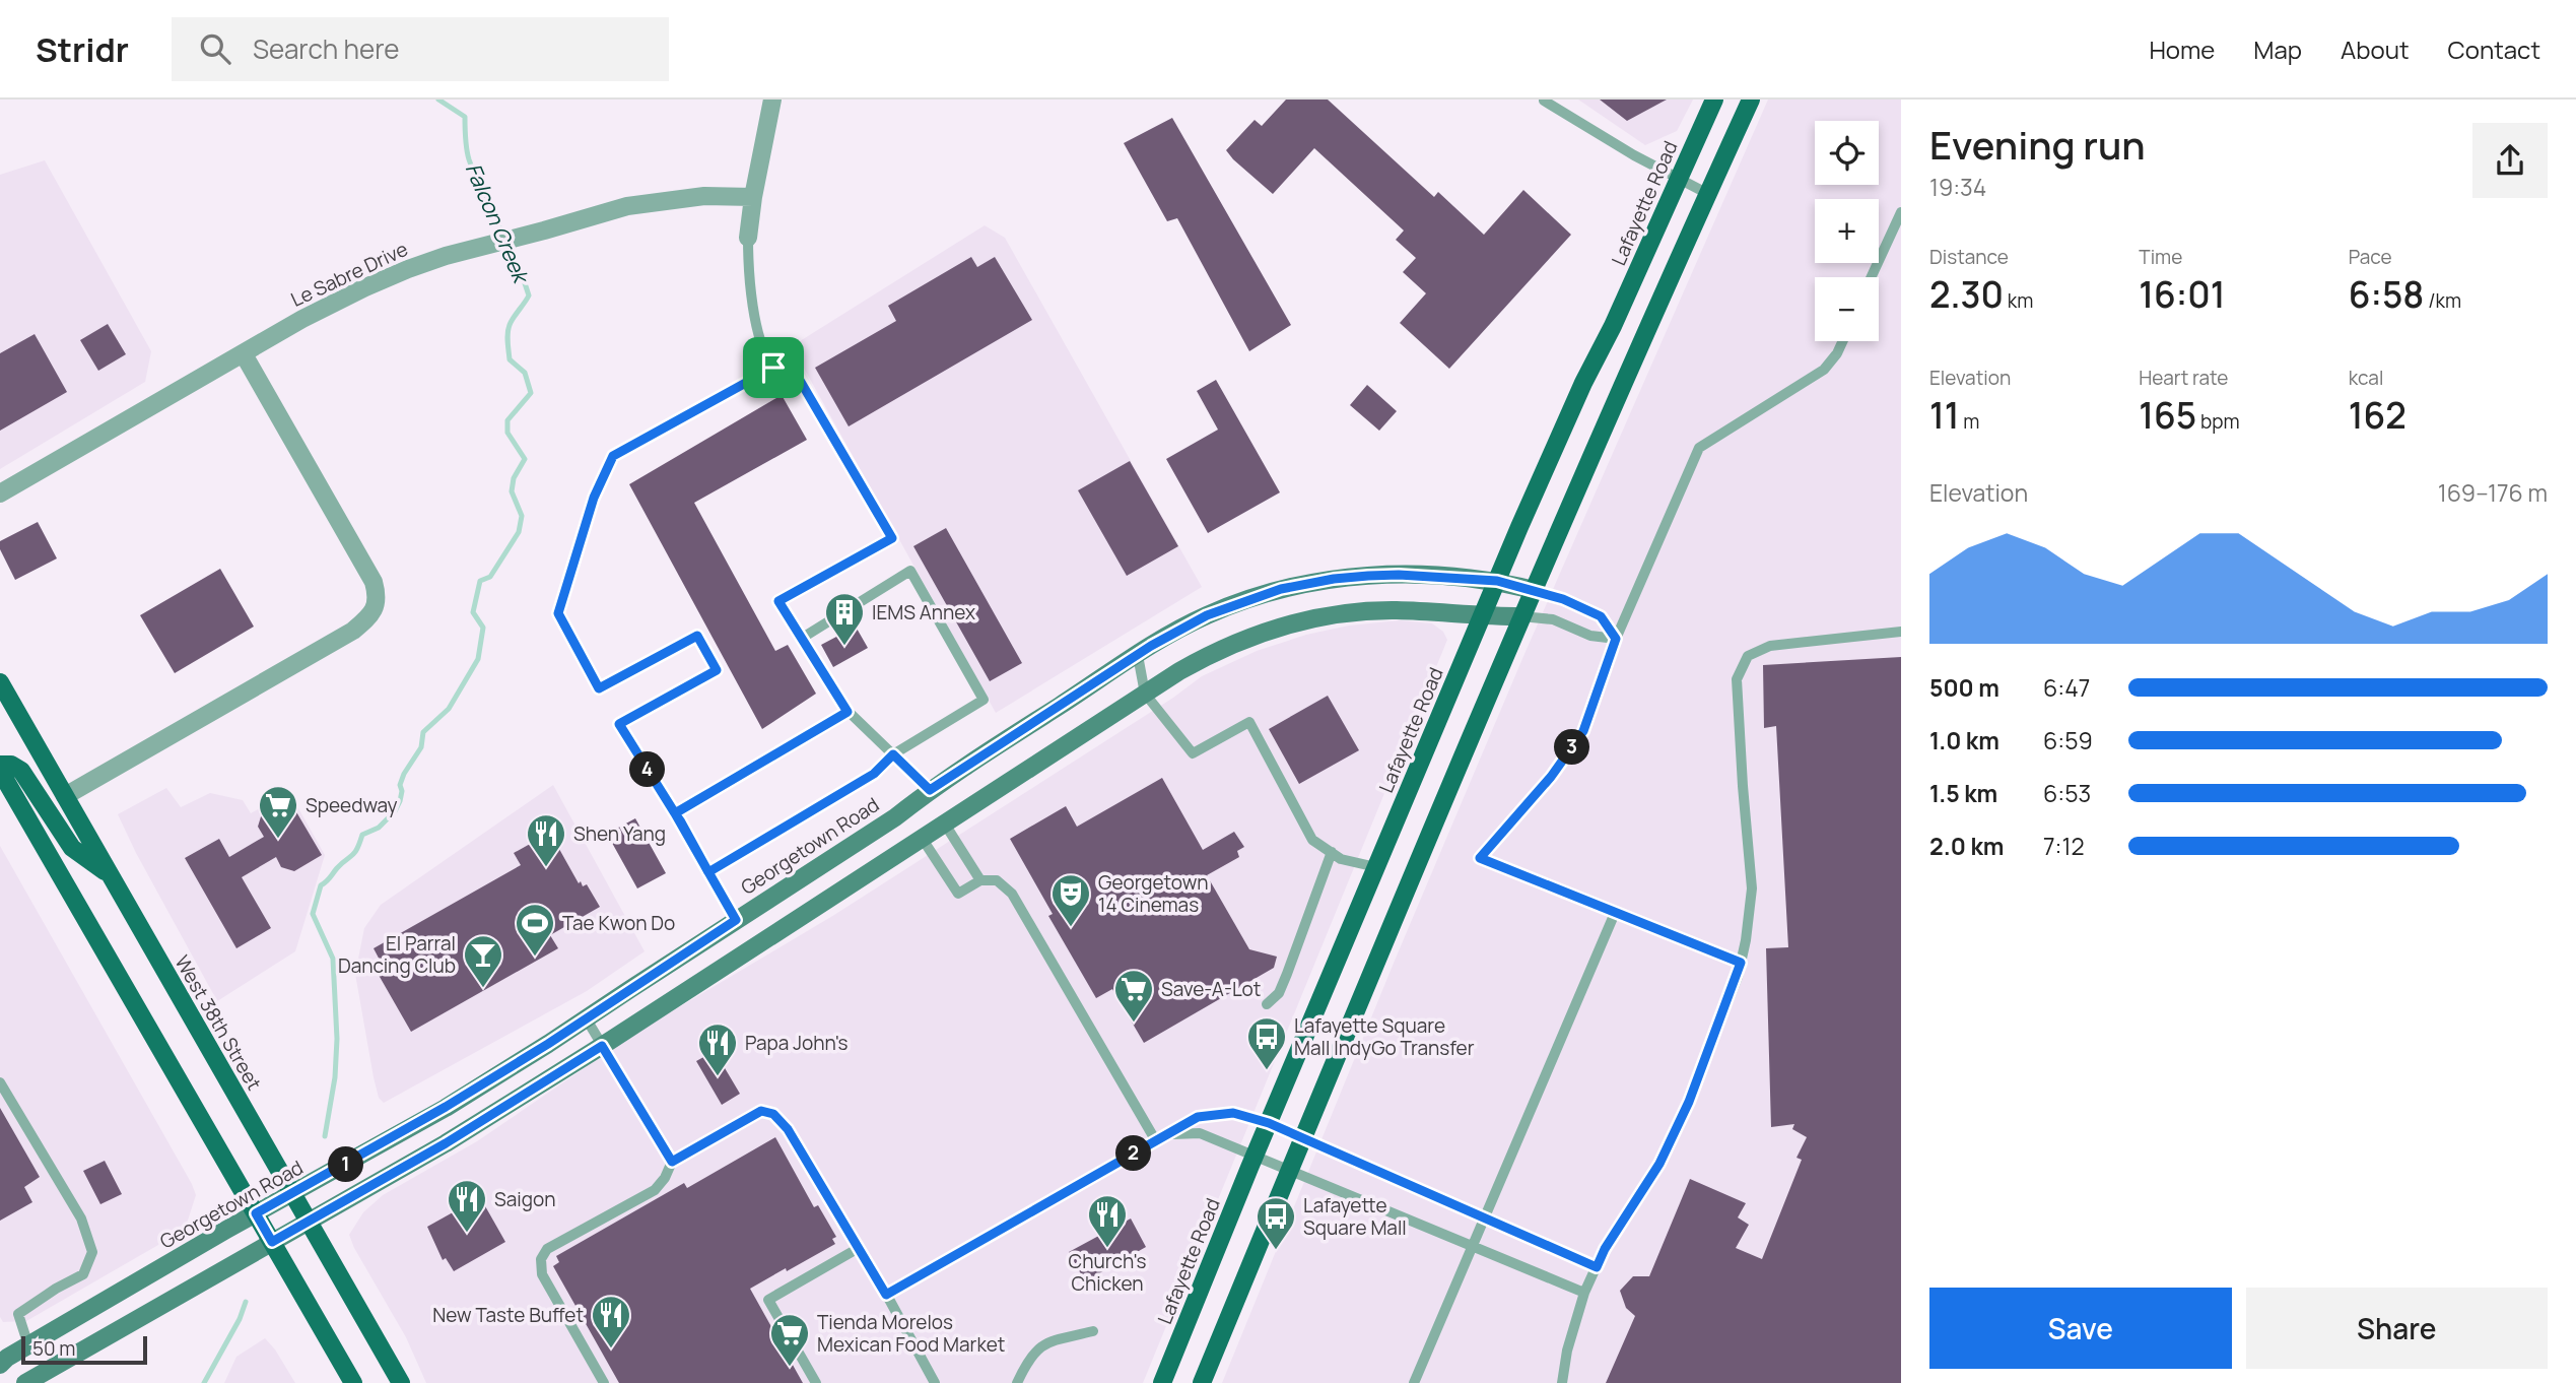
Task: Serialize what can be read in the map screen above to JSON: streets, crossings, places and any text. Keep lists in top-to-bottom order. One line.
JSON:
{"streets":{"main road":["Lafayette Road","Georgetown Road","West 38th Street"],"street":["Le Sabre Drive"]},"crossings":[["Lafayette Road","Georgetown Road"],["Georgetown Road","West 38th Street"]],"water":["Falcon Creek"],"places":{"building":["IEMS Annex"],"supermarket":["Speedway","Save-A-Lot","Tienda Morelos Mexican Food Market"],"restaurant":["Shen Yang","Papa John's","Saigon","Church's Chicken","New Taste Buffet"],"theatre":["Georgetown 14 Cinemas"],"sports":["Tae Kwon Do"],"bar":["El Parral Dancing Club"],"bus stop":["Lafayette Square Mall IndyGo Transfer","Lafayette Square Mall"]},"scale_bar":"50 m","page":{"header":"Stridr","search":"Search here","nav":["Home","Map","About","Contact"],"heading":["Evening run","19:34"],"map_buttons":["+","−"],"stats":[["Distance","2.30 km"],["Time","16:01"],["Pace","6:58 /km"],["Elevation","11 m"],["Heart rate","165 bpm"],["kcal","162"]],"chart":["Elevation","169–176 m"],"list":[{"name":"500 m","note":"6:47"},{"name":"1.0 km","note":"6:59"},{"name":"1.5 km","note":"6:53"},{"name":"2.0 km","note":"7:12"}],"pins":["3","4","2","1"],"buttons":["Save","Share"],"scale":"50 m"}}
